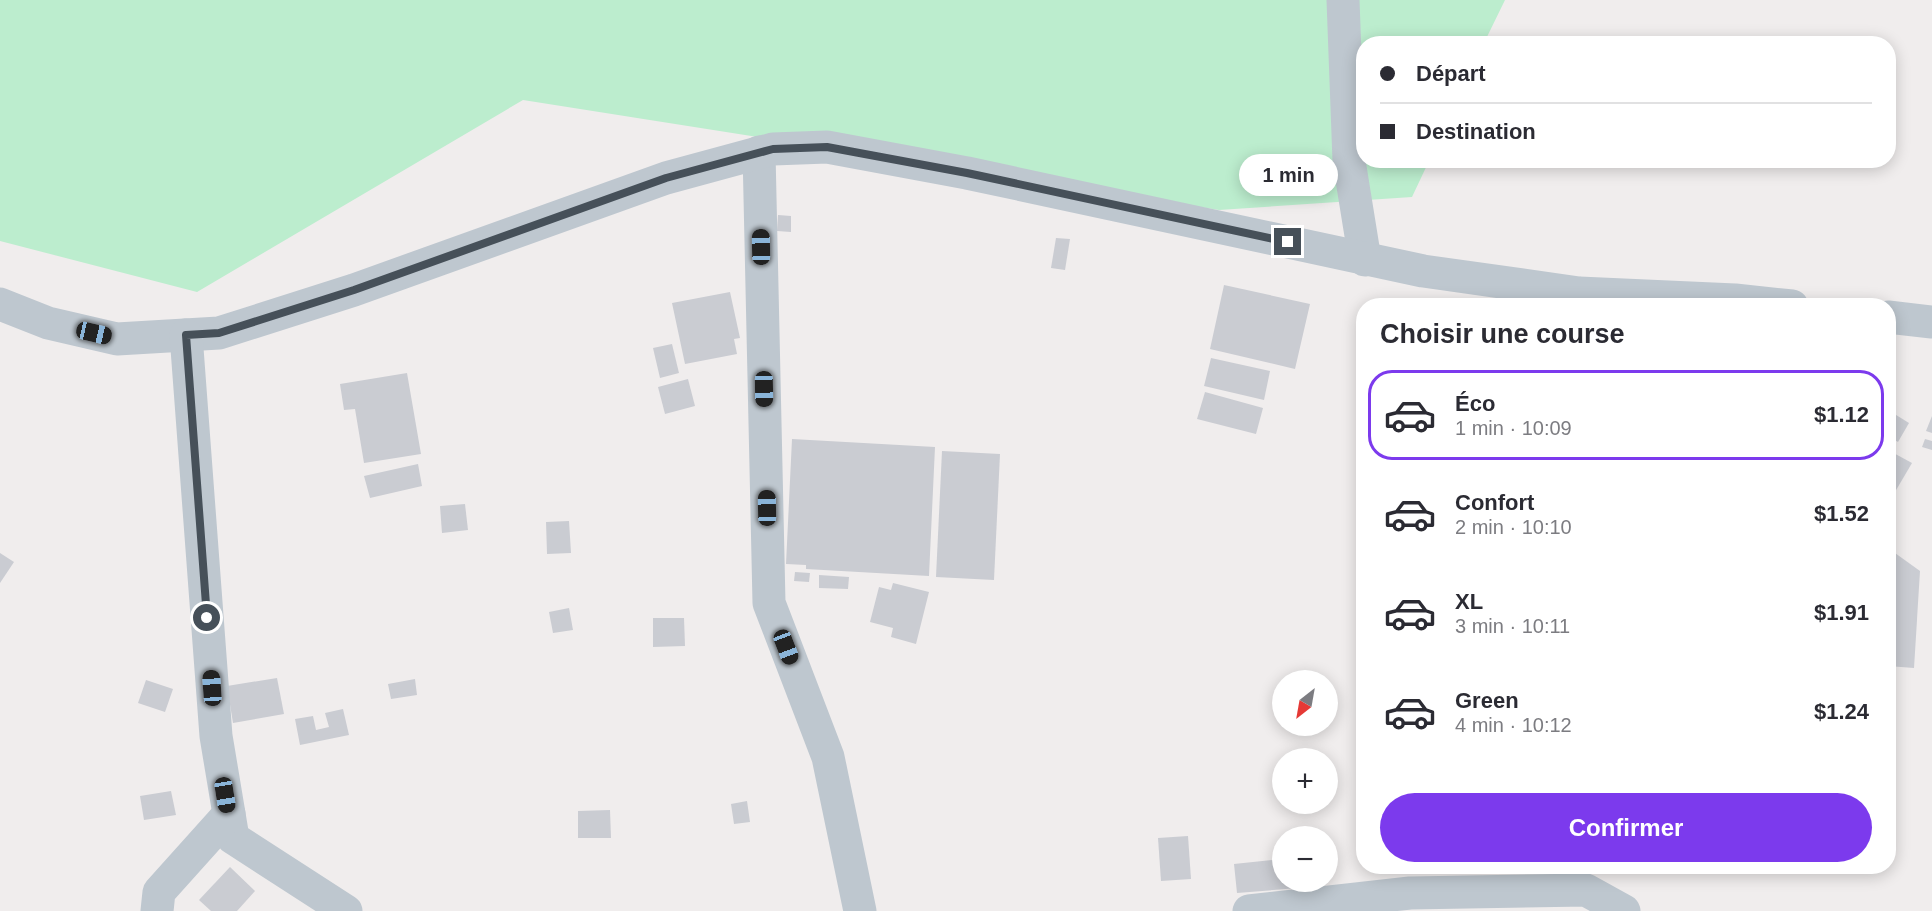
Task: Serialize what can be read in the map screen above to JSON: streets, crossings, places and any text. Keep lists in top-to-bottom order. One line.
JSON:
{"north":"bottom left","page":{"banner":["Départ","Destination"],"bubble":"1 min","heading":"Choisir une course","list":[{"name":"Éco","note":"1 min · 10:09","value":"$1.12"},{"name":"Confort","note":"2 min · 10:10","value":"$1.52"},{"name":"XL","note":"3 min · 10:11","value":"$1.91"},{"name":"Green","note":"4 min · 10:12","value":"$1.24"}],"map_buttons":["+","−"],"buttons":"Confirmer"}}
